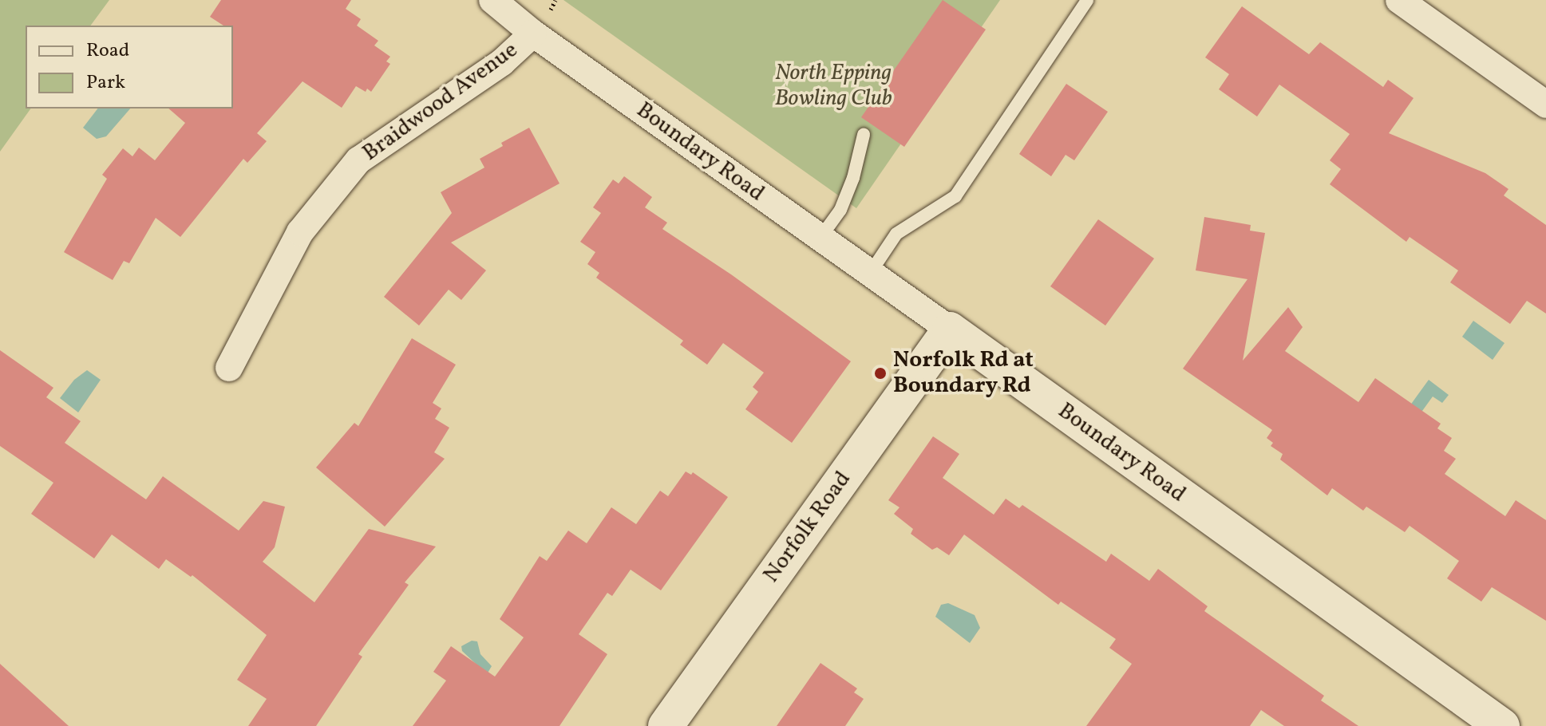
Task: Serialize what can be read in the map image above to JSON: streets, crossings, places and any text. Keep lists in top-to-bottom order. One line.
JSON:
{"streets":{"street":["Braidwood Avenue","Boundary Road","Norfolk Road"]},"crossings":[["Braidwood Avenue","Boundary Road"],["Boundary Road","Norfolk Road"]],"parks":["North Epping Bowling Club"],"places":["Norfolk Rd at Boundary Rd"],"legend":["Road","Park"]}
